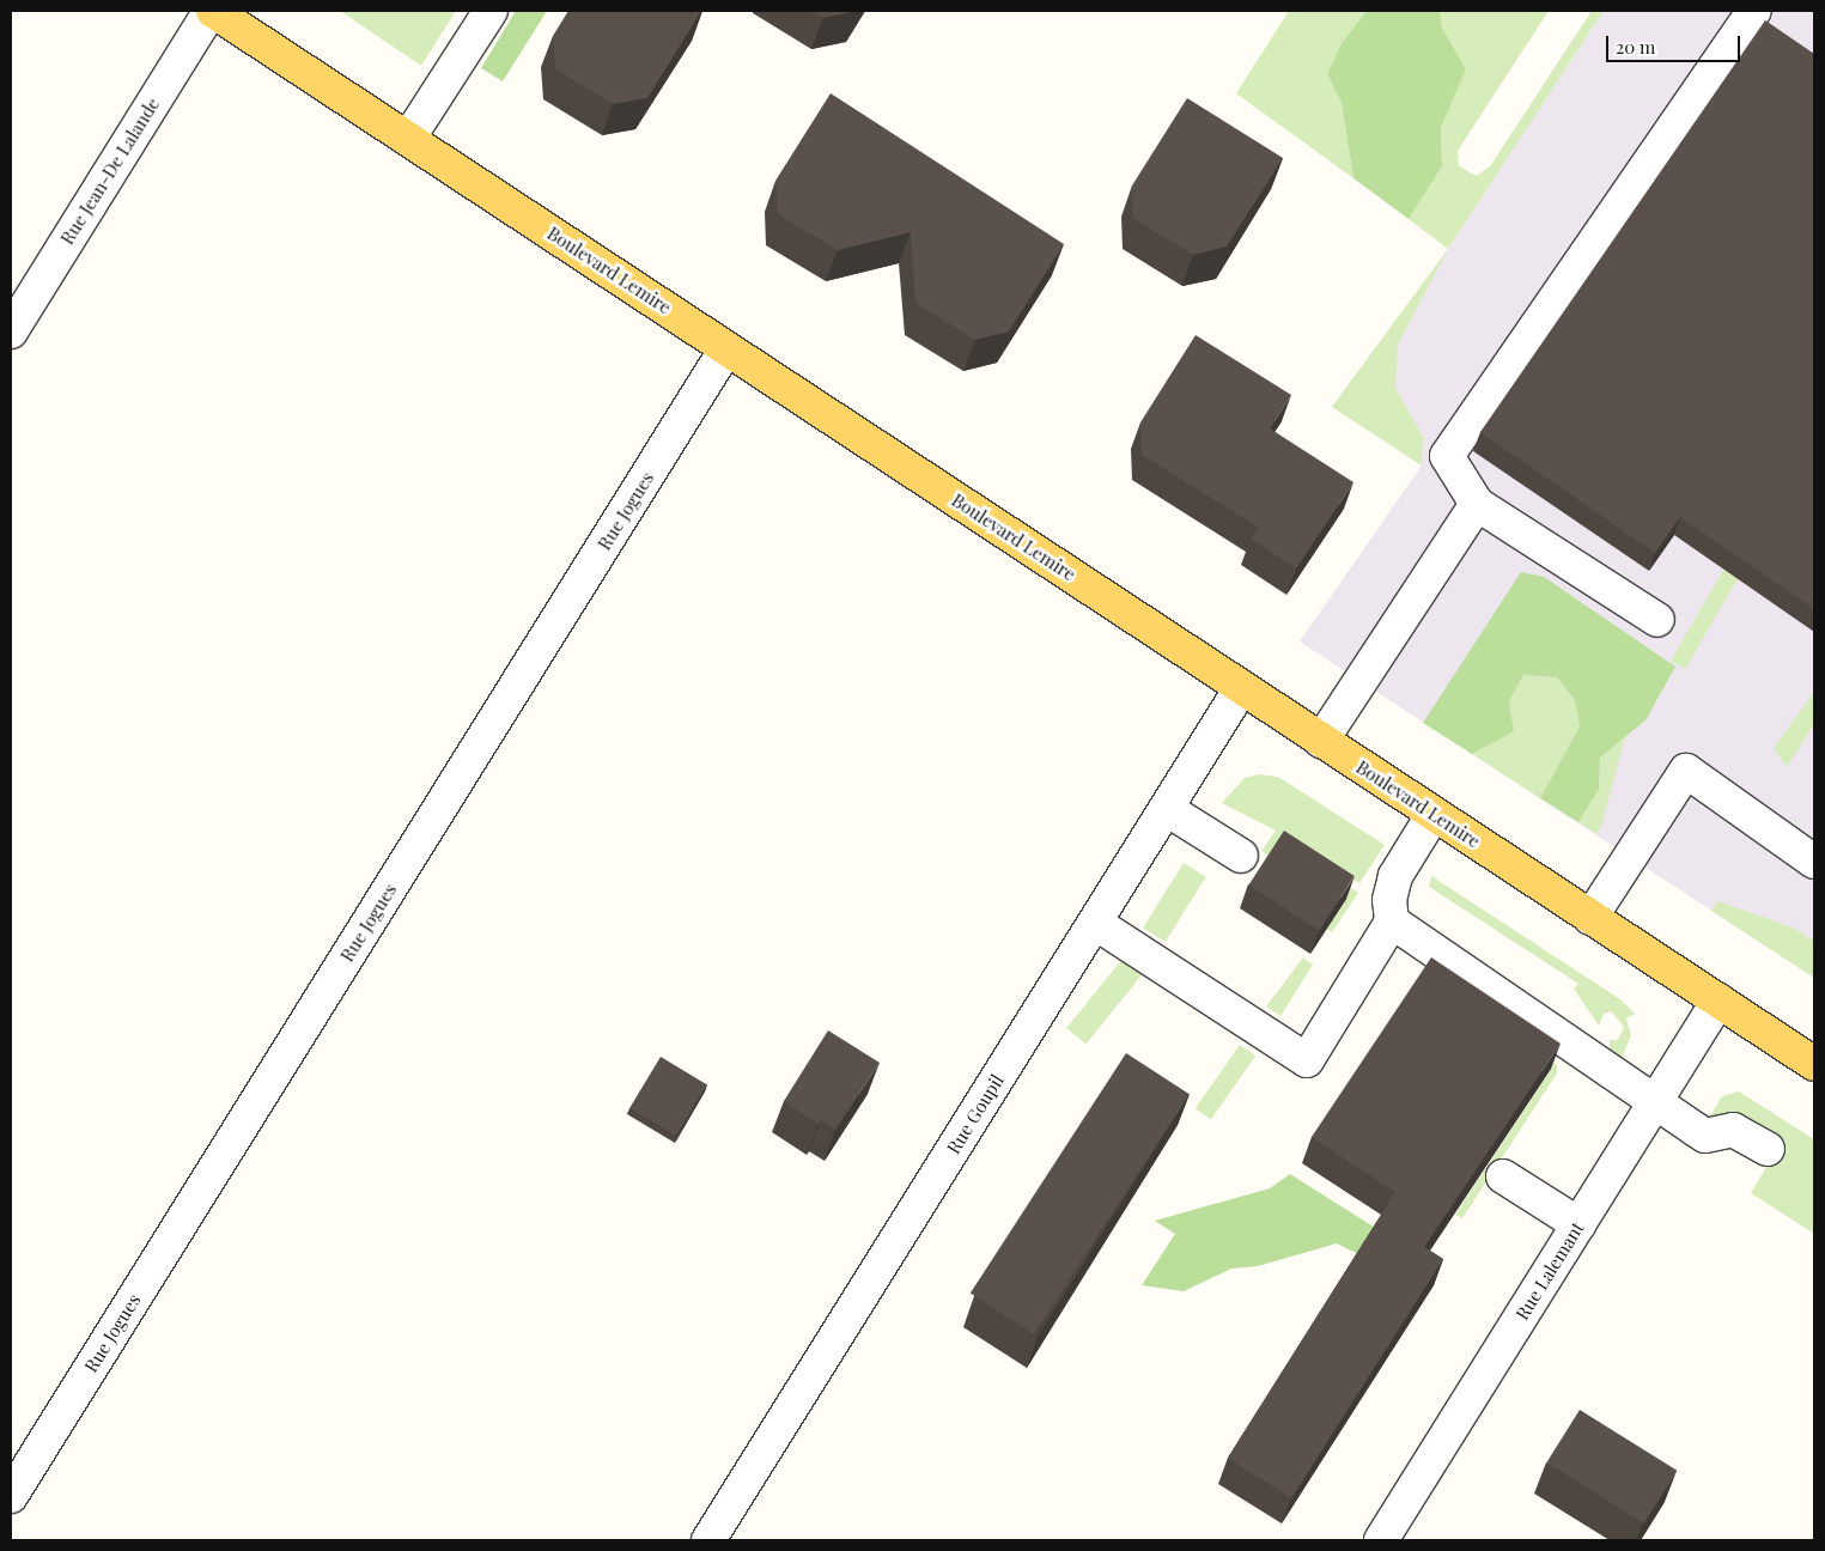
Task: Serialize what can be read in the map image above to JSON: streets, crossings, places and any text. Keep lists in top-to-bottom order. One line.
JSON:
{"streets":{"main road":["Boulevard Lemire"],"street":["Rue Jean-De Lalande","Rue Jogues","Rue Goupil","Rue Lalemant"]},"crossings":[["Rue Jean-De Lalande","Boulevard Lemire"],["Boulevard Lemire","Rue Jogues"],["Boulevard Lemire","Rue Goupil"],["Boulevard Lemire","Rue Lalemant"]],"scale_bar":"20 m"}
